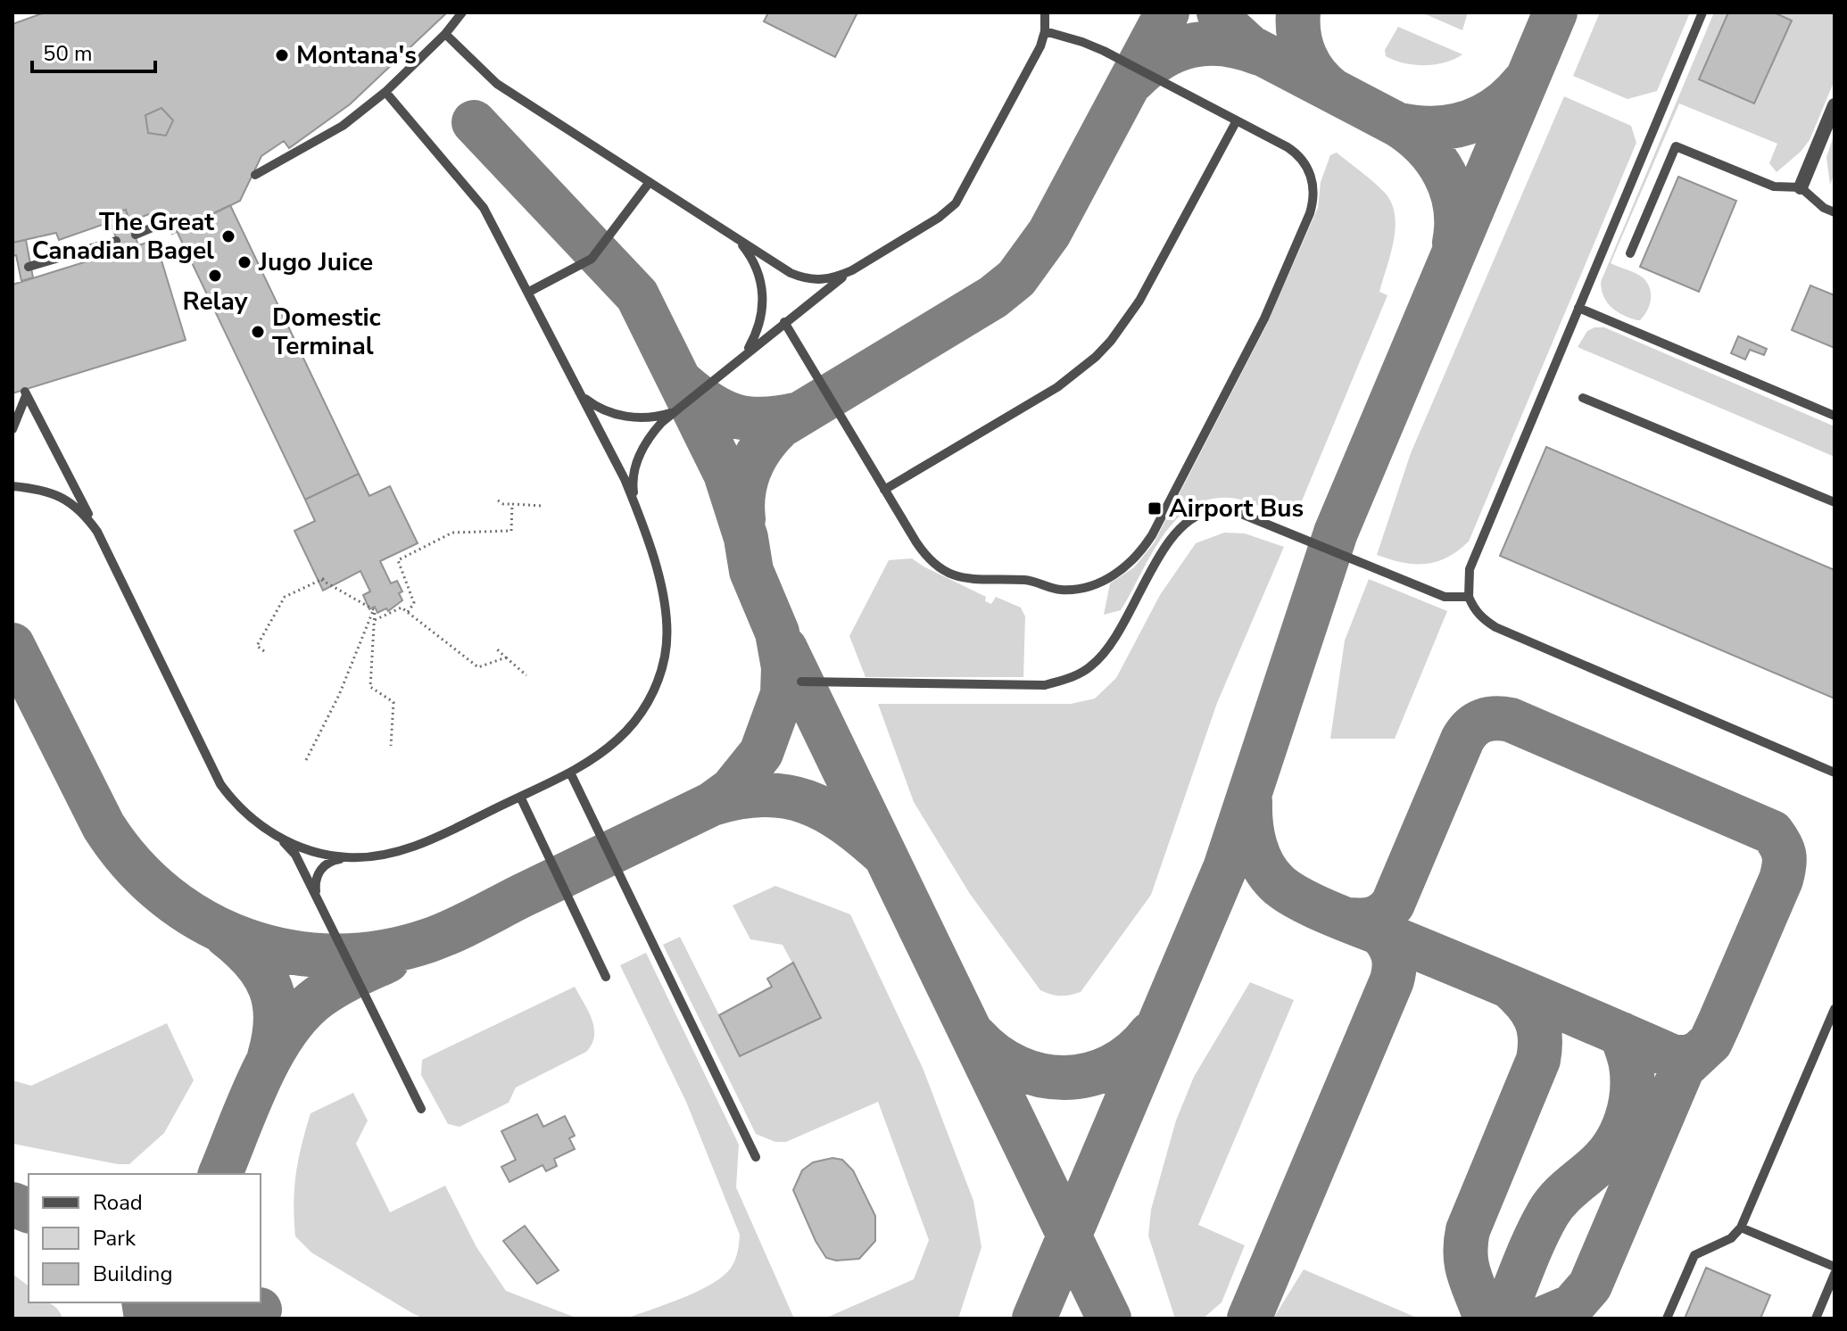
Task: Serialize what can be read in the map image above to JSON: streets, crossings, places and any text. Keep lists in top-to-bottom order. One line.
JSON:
{"places":{"other":["Montana's","The Great Canadian Bagel","Jugo Juice","Relay","Domestic Terminal"],"transit":["Airport Bus"]},"legend":["Road","Park","Building"],"scale_bar":"50 m"}
